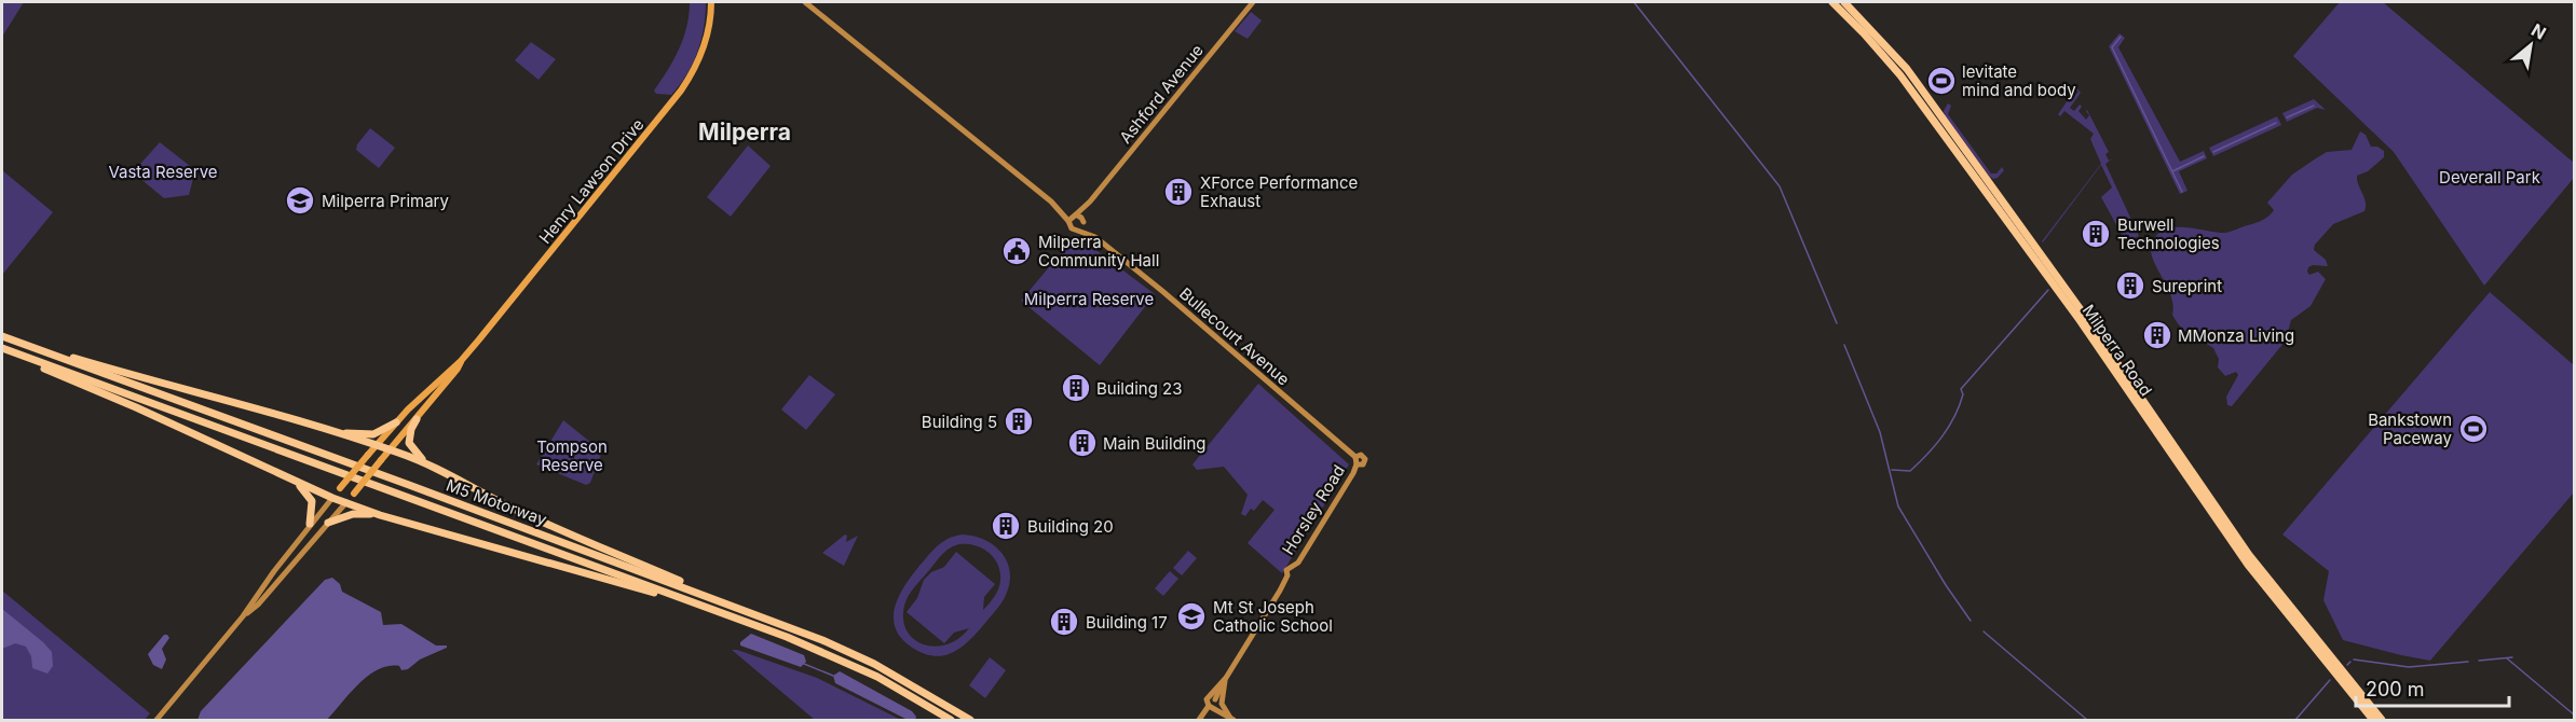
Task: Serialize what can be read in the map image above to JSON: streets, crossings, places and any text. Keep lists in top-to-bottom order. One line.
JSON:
{"streets":{"highway":["Milperra Road","M5 Motorway"],"main road":["Ashford Avenue","Henry Lawson Drive","Bullecourt Avenue","Horsley Road"]},"crossings":[["Ashford Avenue","Bullecourt Avenue"]],"districts":["Milperra"],"parks":["Vasta Reserve","Deverall Park","Milperra Reserve","Tompson Reserve"],"places":{"sports":["levitate mind and body","Bankstown Paceway"],"building":["XForce Performance Exhaust","Burwell Technologies","Sureprint","MMonza Living","Building 23","Building 5","Main Building","Building 20","Building 17"],"school or university":["Milperra Primary","Mt St Joseph Catholic School"],"public building":["Milperra Community Hall"]},"scale_bar":"200 m","north":"top right"}
